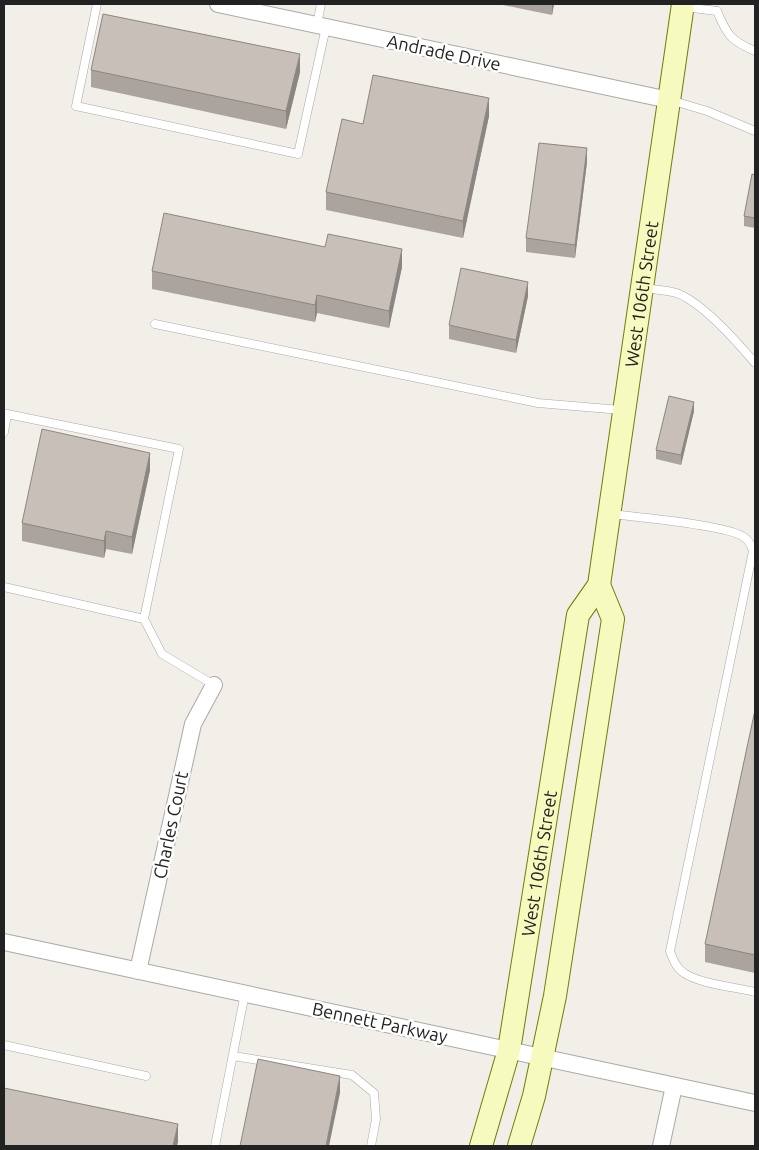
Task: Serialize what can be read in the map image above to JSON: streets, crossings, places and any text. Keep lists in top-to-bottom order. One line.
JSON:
{"streets":{"street":["Andrade Drive","West 106th Street","Charles Court","Bennett Parkway"]},"crossings":[["Andrade Drive","West 106th Street"],["West 106th Street","Bennett Parkway"],["Charles Court","Bennett Parkway"]]}
